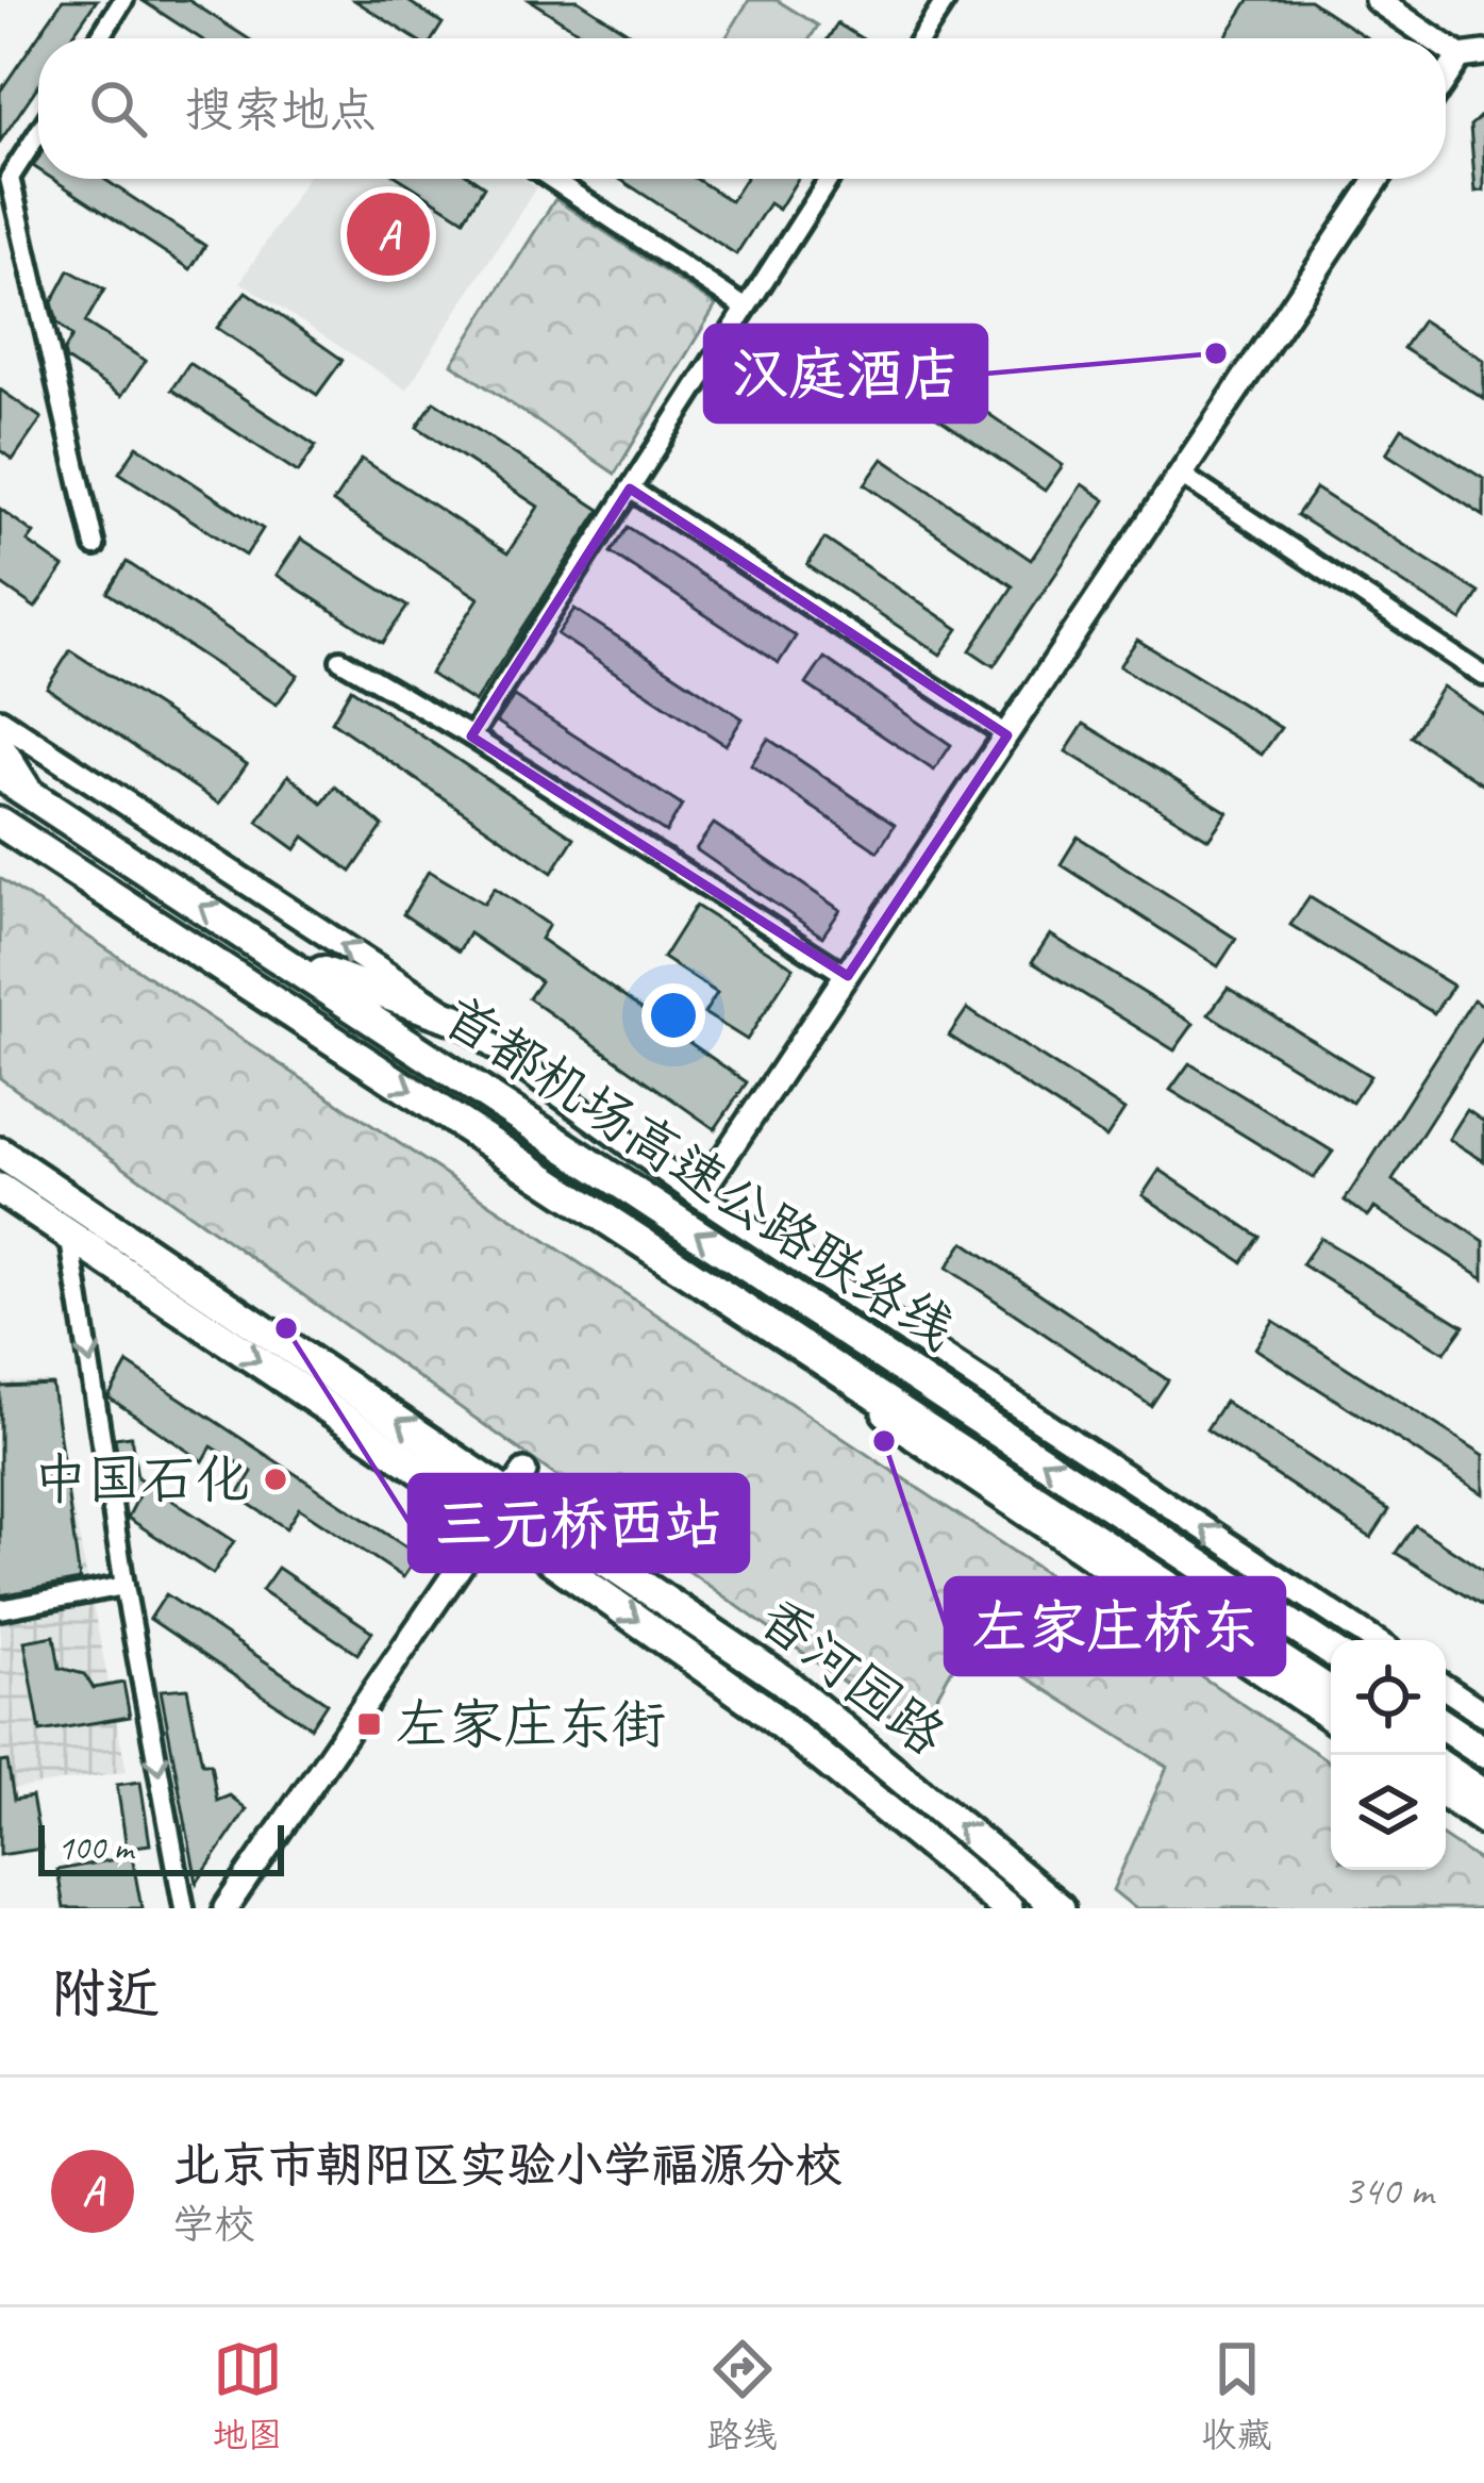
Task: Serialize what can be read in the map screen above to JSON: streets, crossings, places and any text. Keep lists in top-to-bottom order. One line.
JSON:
{"streets":{"highway":["首都机场高速公路联络线","香河园路"]},"places":{"other":["汉庭酒店","三元桥西站","左家庄桥东","中国石化"],"transit":["左家庄东街"]},"scale_bar":"100 m","page":{"search":"搜索地点","pins":"A","scale":"100 m","heading":"附近","list":[{"mark":"A","name":"北京市朝阳区实验小学福源分校","note":"学校","value":"340 m"}],"nav":["地图","路线","收藏"]}}
